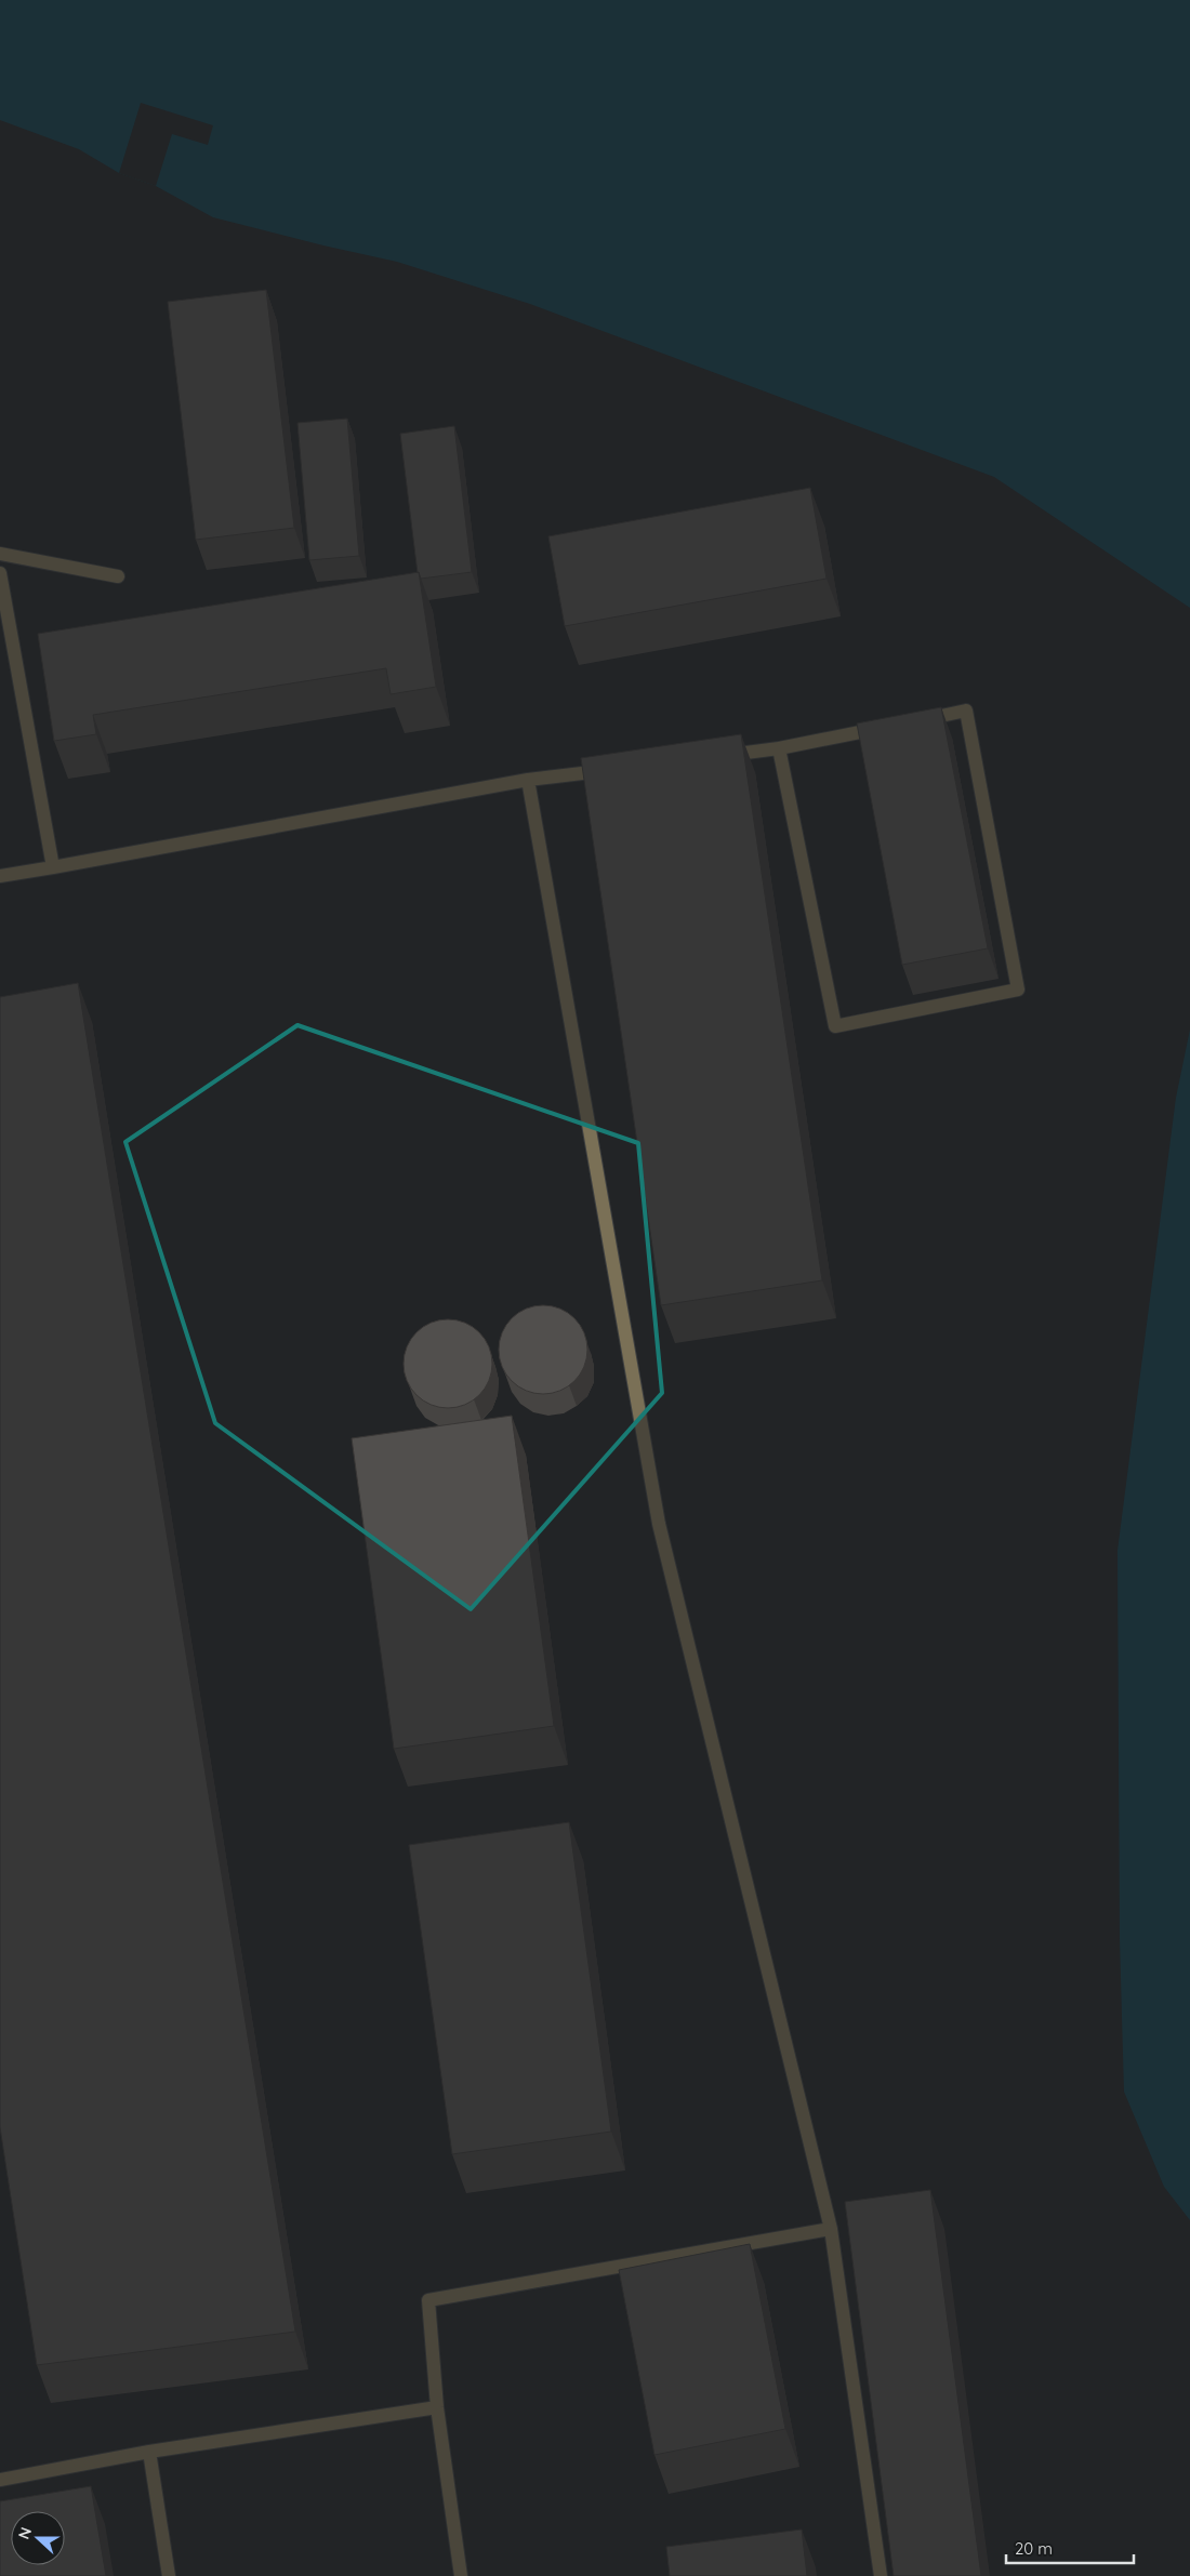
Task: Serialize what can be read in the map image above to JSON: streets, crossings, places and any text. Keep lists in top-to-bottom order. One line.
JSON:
{"scale_bar":"20 m","north":"left"}
